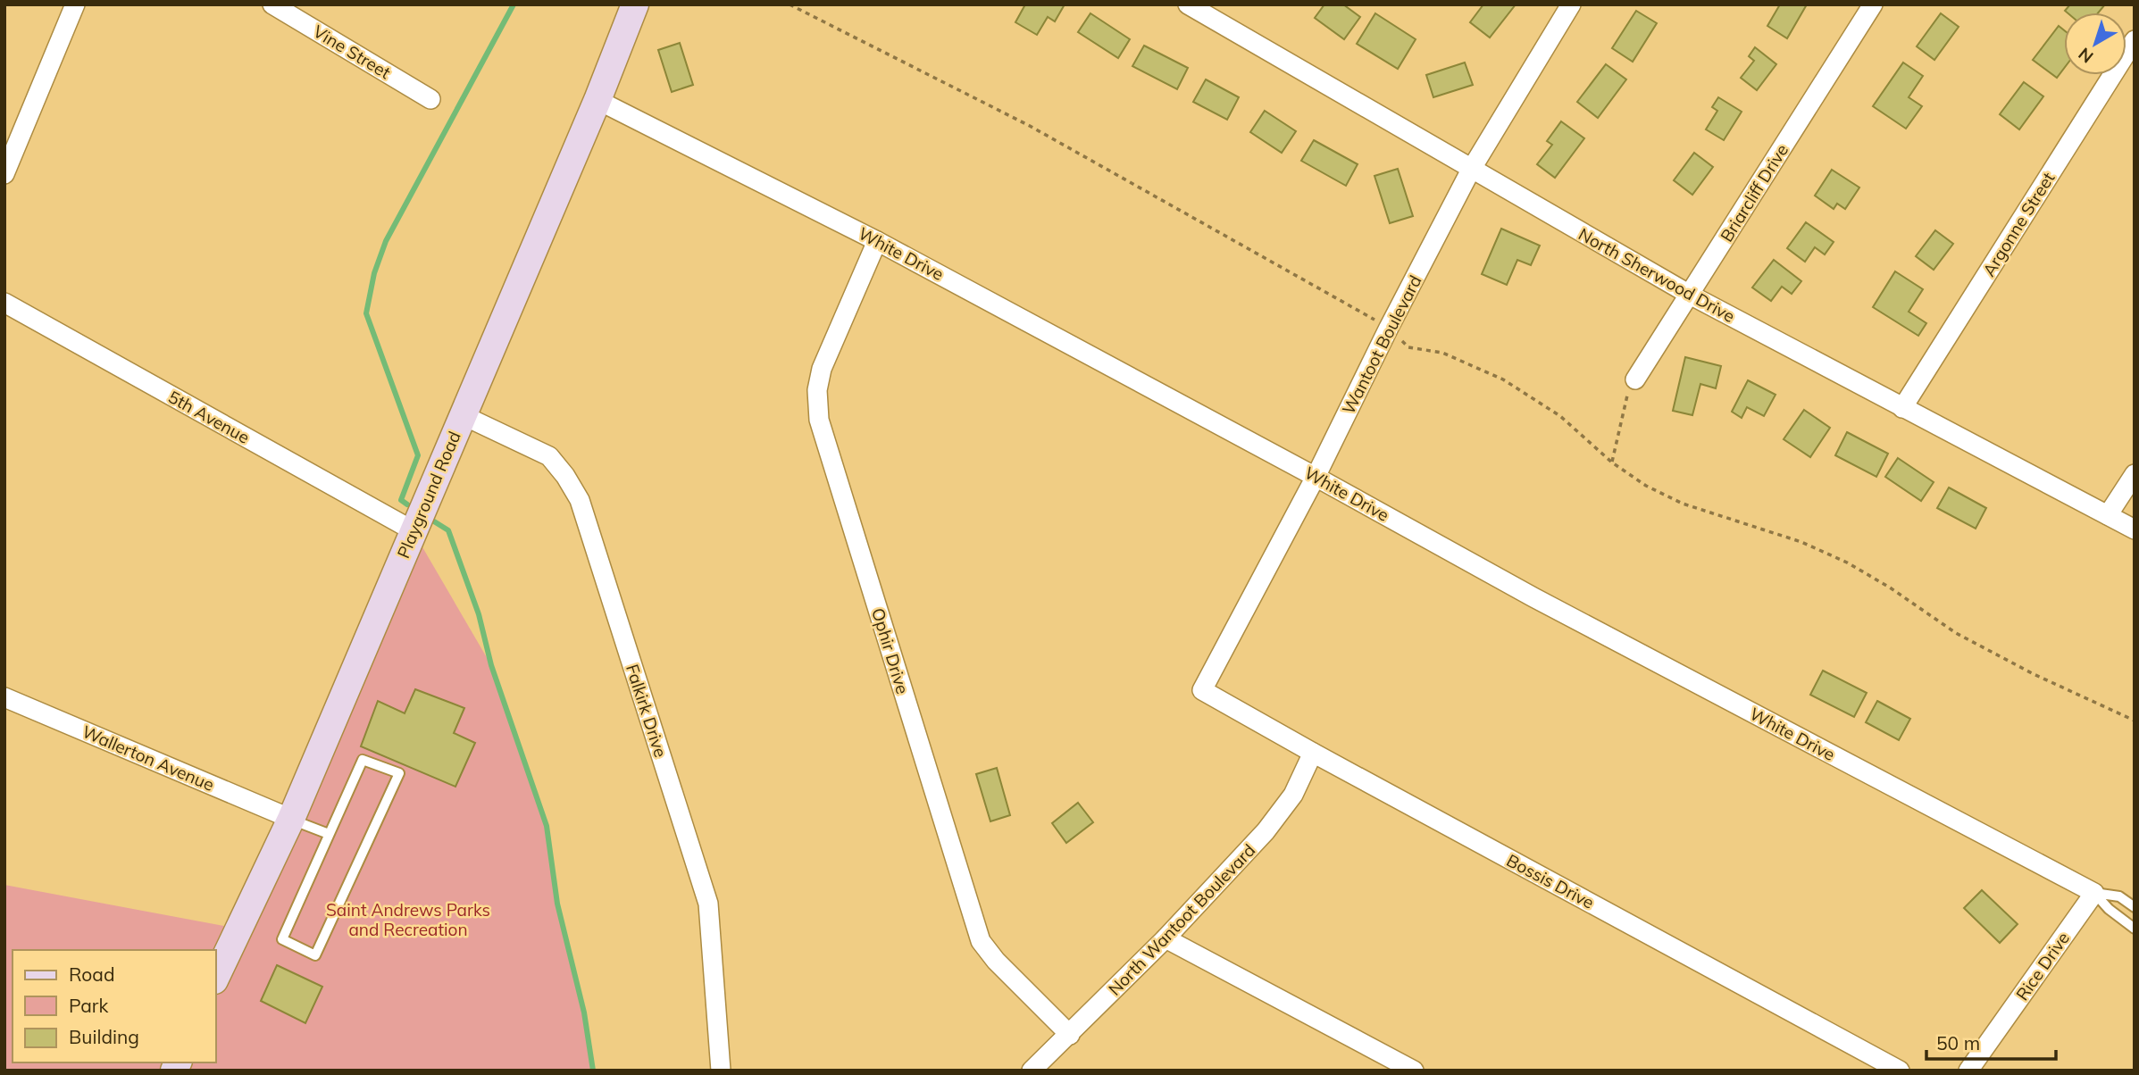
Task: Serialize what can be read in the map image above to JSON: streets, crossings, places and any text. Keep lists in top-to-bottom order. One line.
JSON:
{"streets":{"main road":["Playground Road"],"street":["Vine Street","Briarcliff Drive","Argonne Street","White Drive","North Sherwood Drive","Wantoot Boulevard","5th Avenue","Ophir Drive","Falkirk Drive","Wallerton Avenue","Bossis Drive","North Wantoot Boulevard","Rice Drive"]},"crossings":[["Briarcliff Drive","North Sherwood Drive"],["Argonne Street","North Sherwood Drive"],["White Drive","Wantoot Boulevard"],["White Drive","Playground Road"],["White Drive","Ophir Drive"],["White Drive","Rice Drive"],["North Sherwood Drive","Wantoot Boulevard"],["Wantoot Boulevard","Bossis Drive"],["5th Avenue","Playground Road"],["Playground Road","Falkirk Drive"],["Playground Road","Wallerton Avenue"],["Ophir Drive","North Wantoot Boulevard"],["Bossis Drive","North Wantoot Boulevard"]],"parks":["Saint Andrews Parks and Recreation"],"legend":["Road","Park","Building"],"scale_bar":"50 m","north":"bottom left"}
